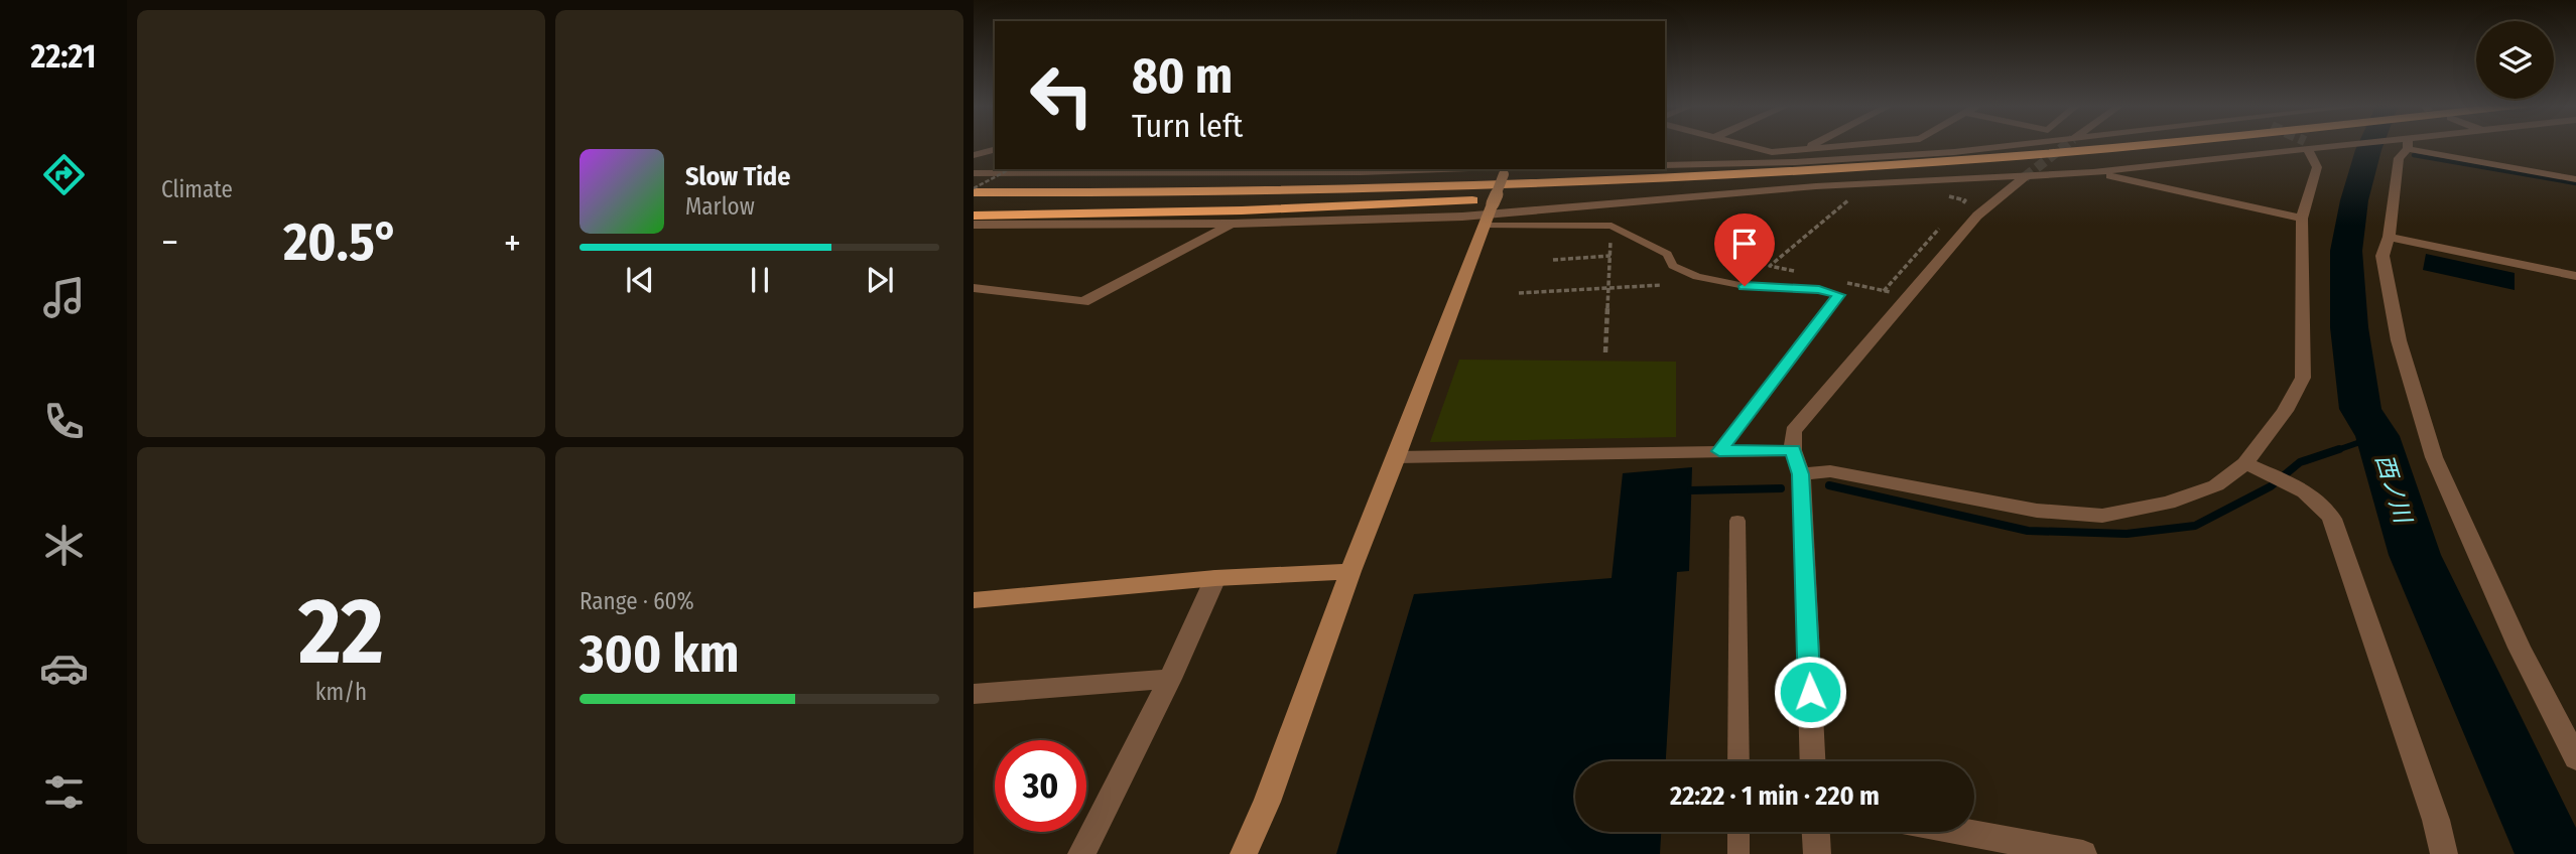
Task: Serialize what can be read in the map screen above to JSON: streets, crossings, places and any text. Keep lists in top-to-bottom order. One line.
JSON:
{"water":["西ノ川"],"page":{"tabs":"22:21","tile":["Climate",["22","km/h"],["Range · 60%","300 km"]],"turn":["80 m","Turn left"],"song":["Slow Tide","Marlow"],"heat":["−","20.5°","+"],"limit":"30","trip":"22:22 · 1 min · 220 m"}}
